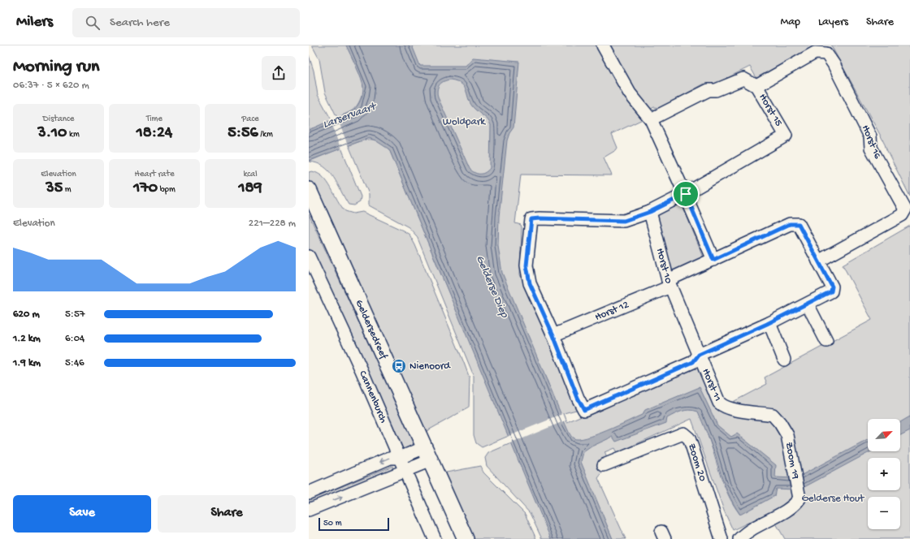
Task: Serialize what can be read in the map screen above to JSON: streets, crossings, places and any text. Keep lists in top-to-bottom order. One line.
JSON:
{"streets":{"main road":["Geldersedreef"],"street":["Horst 15","Horst 16","Horst 10","Horst 12","Horst 11","Cannenburch","Zoom 19","Zoom 20"]},"crossings":[["Horst 15","Horst 16"],["Horst 16","Horst 12"],["Horst 16","Horst 11"],["Horst 10","Horst 12"],["Horst 10","Horst 11"],["Horst 12","Horst 11"],["Horst 11","Zoom 19"]],"water":["Larservaart","Gelderse Diep"],"parks":["Woldpark","Gelderse Hout"],"places":{"bus stop":["Nienoord"]},"scale_bar":"50 m","north":"top right","page":{"header":"Milers","search":"Search here","nav":["Map","Layers","Share"],"heading":["Morning run","06:37 · 5 × 620 m"],"stats":[["Distance","3.10 km"],["Time","18:24"],["Pace","5:56 /km"],["Elevation","35 m"],["Heart rate","170 bpm"],["kcal","189"]],"chart":["Elevation","221–228 m"],"list":[{"name":"620 m","note":"5:57"},{"name":"1.2 km","note":"6:04"},{"name":"1.9 km","note":"5:46"}],"map_buttons":["+","−"],"buttons":["Save","Share"],"scale":"50 m"}}
